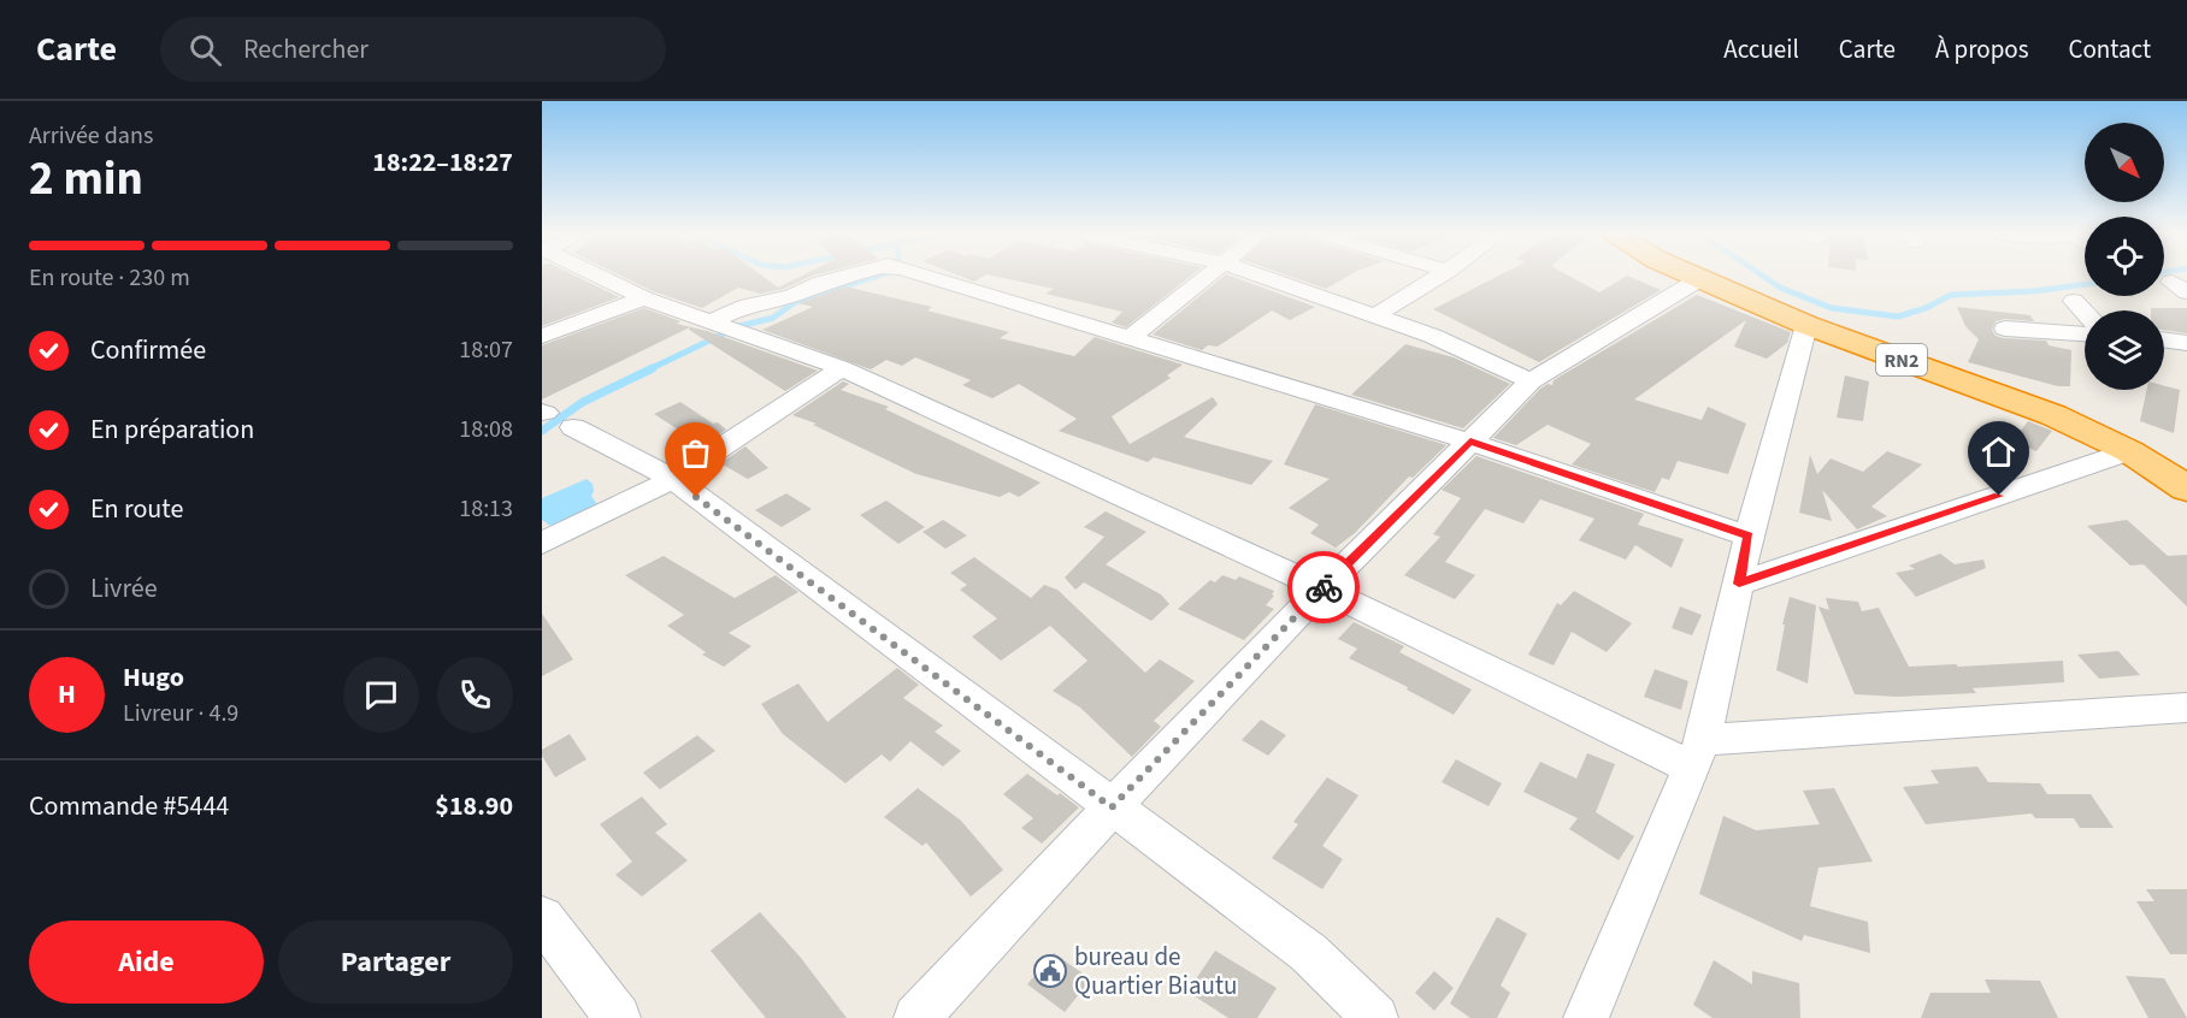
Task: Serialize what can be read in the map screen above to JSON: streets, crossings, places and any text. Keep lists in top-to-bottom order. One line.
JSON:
{"streets":{"highway":["RN2"]},"places":{"public building":["bureau de Quartier Biautu"]},"north":"bottom right","page":{"header":"Carte","search":"Rechercher","nav":["Accueil","Carte","À propos","Contact"],"heading":["2 min","Arrivée dans","18:22–18:27"],"panel":["Hugo","Livreur · 4.9","Commande #5444","$18.90"],"bar":"En route · 230 m","list":[["Confirmée","18:07"],["En préparation","18:08"],["En route","18:13"],"Livrée"],"round":"H","buttons":["Aide","Partager"]}}
